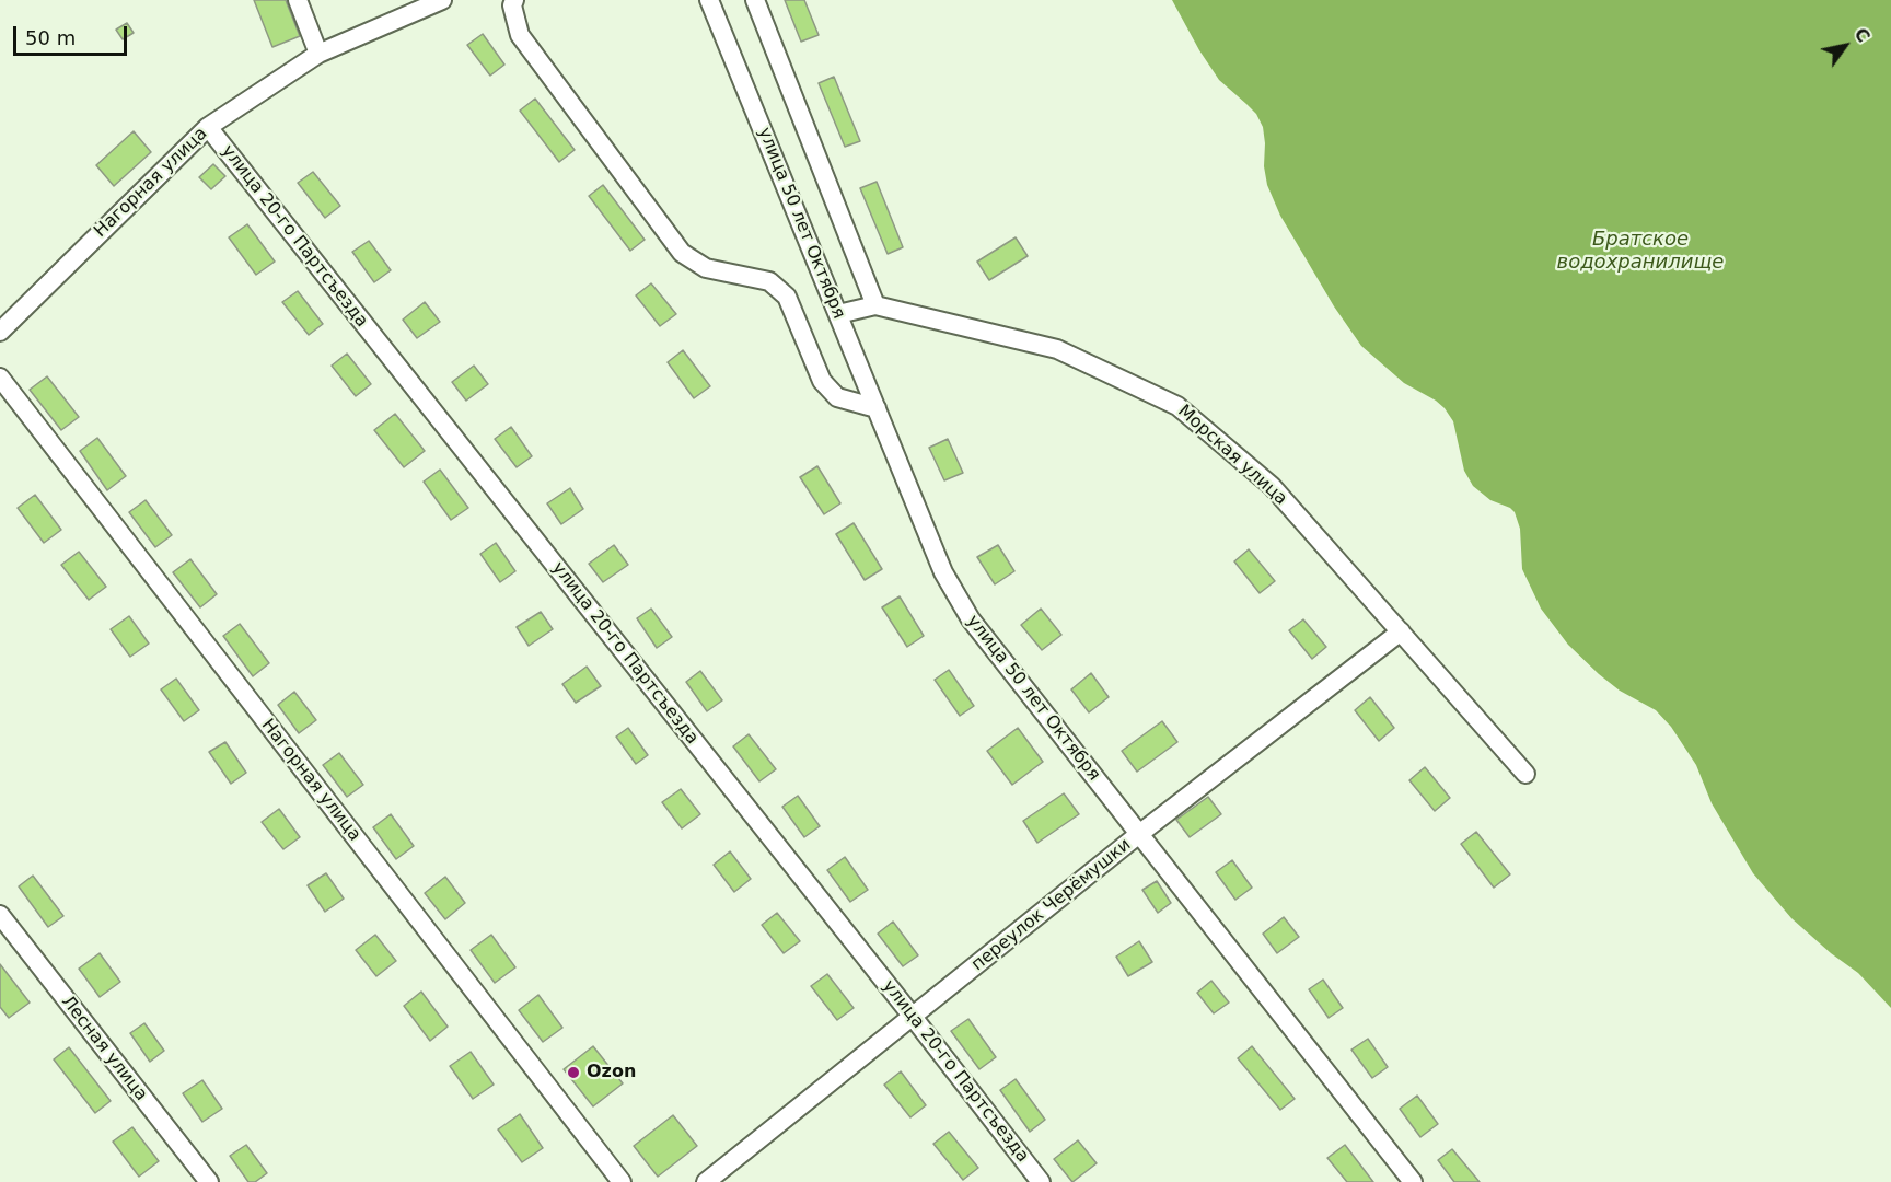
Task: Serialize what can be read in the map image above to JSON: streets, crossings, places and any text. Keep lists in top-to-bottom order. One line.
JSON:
{"streets":{"street":["Нагорная улица","улица 50 лет Октября","улица 20-го Партсъезда","Морская улица","переулок Черёмушки","Лесная улица"]},"crossings":[["Нагорная улица","улица 20-го Партсъезда"],["улица 50 лет Октября","Морская улица"],["улица 50 лет Октября","переулок Черёмушки"],["улица 20-го Партсъезда","переулок Черёмушки"],["Морская улица","переулок Черёмушки"]],"water":["Братское водохранилище"],"places":["Ozon"],"scale_bar":"50 m","north":"top right"}
